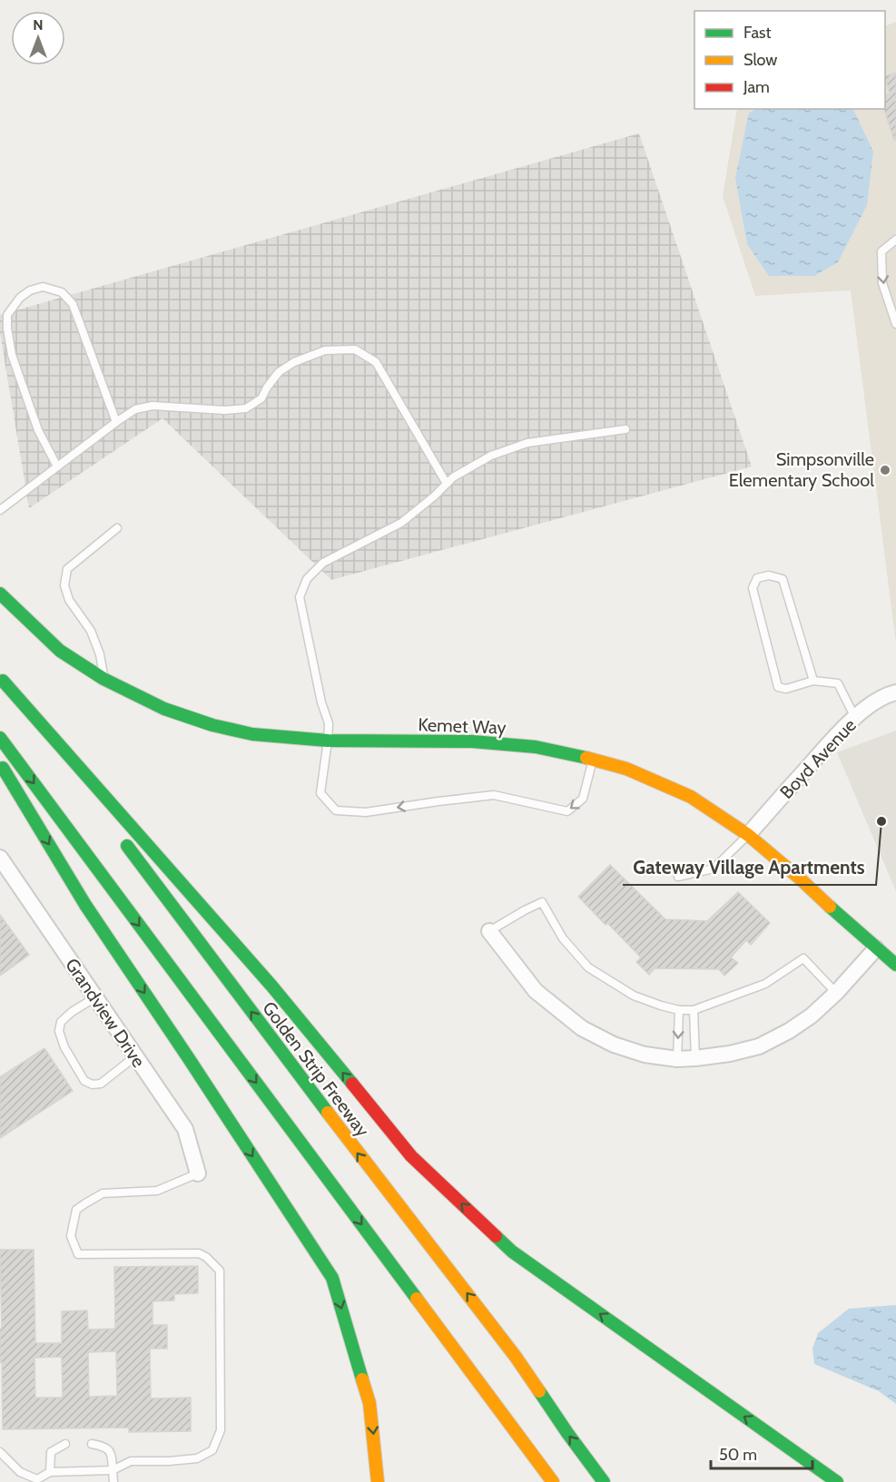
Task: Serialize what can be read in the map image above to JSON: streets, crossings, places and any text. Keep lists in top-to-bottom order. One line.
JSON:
{"streets":{"main road":["Kemet Way","Golden Strip Freeway"],"street":["Boyd Avenue","Grandview Drive"]},"crossings":[["Kemet Way","Boyd Avenue"]],"places":["Simpsonville Elementary School","Gateway Village Apartments"],"legend":["Fast","Slow","Jam"],"scale_bar":"50 m","north":"top"}
